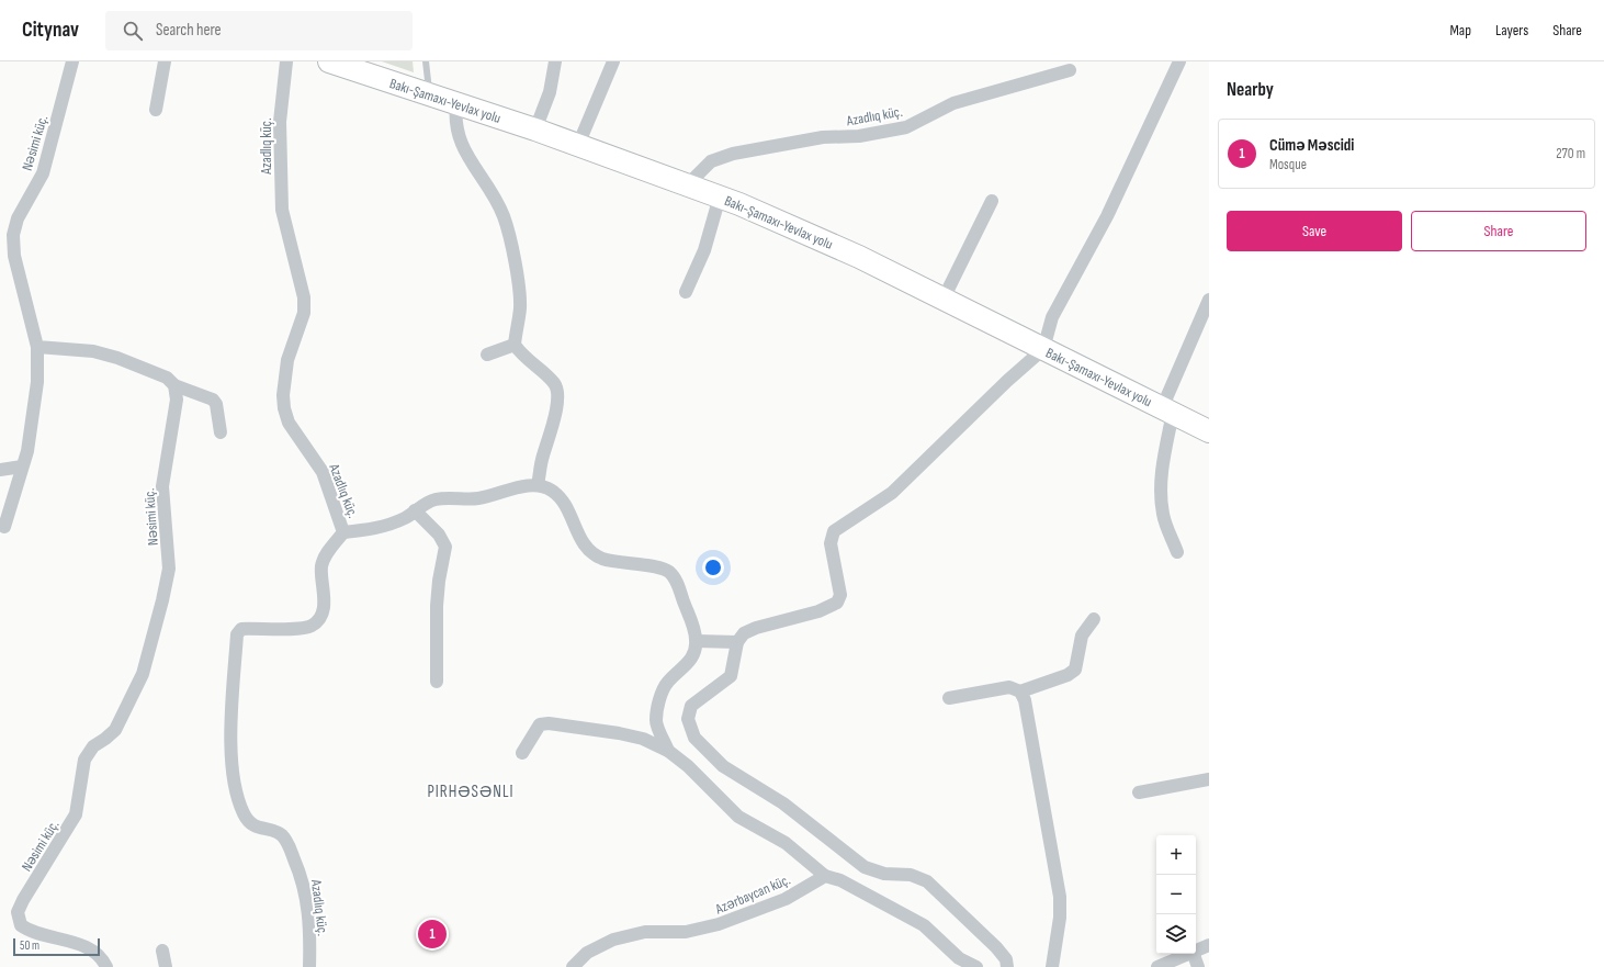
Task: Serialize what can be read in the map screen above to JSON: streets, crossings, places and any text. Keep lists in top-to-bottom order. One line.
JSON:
{"streets":{"highway":["Bakı-Şamaxı-Yevlax yolu"],"street":["Azadlıq küç.","Nəsimi küç.","Azərbaycan küç."]},"crossings":[["Bakı-Şamaxı-Yevlax yolu","Azadlıq küç."]],"districts":["PIRHƏSƏNLI"],"scale_bar":"50 m","page":{"header":"Citynav","search":"Search here","nav":["Map","Layers","Share"],"heading":"Nearby","list":[{"mark":"1","name":"Cümə Məscidi","note":"Mosque","value":"270 m"}],"buttons":["Save","Share"],"map_buttons":["+","−"],"pins":"1","scale":"50 m"}}
